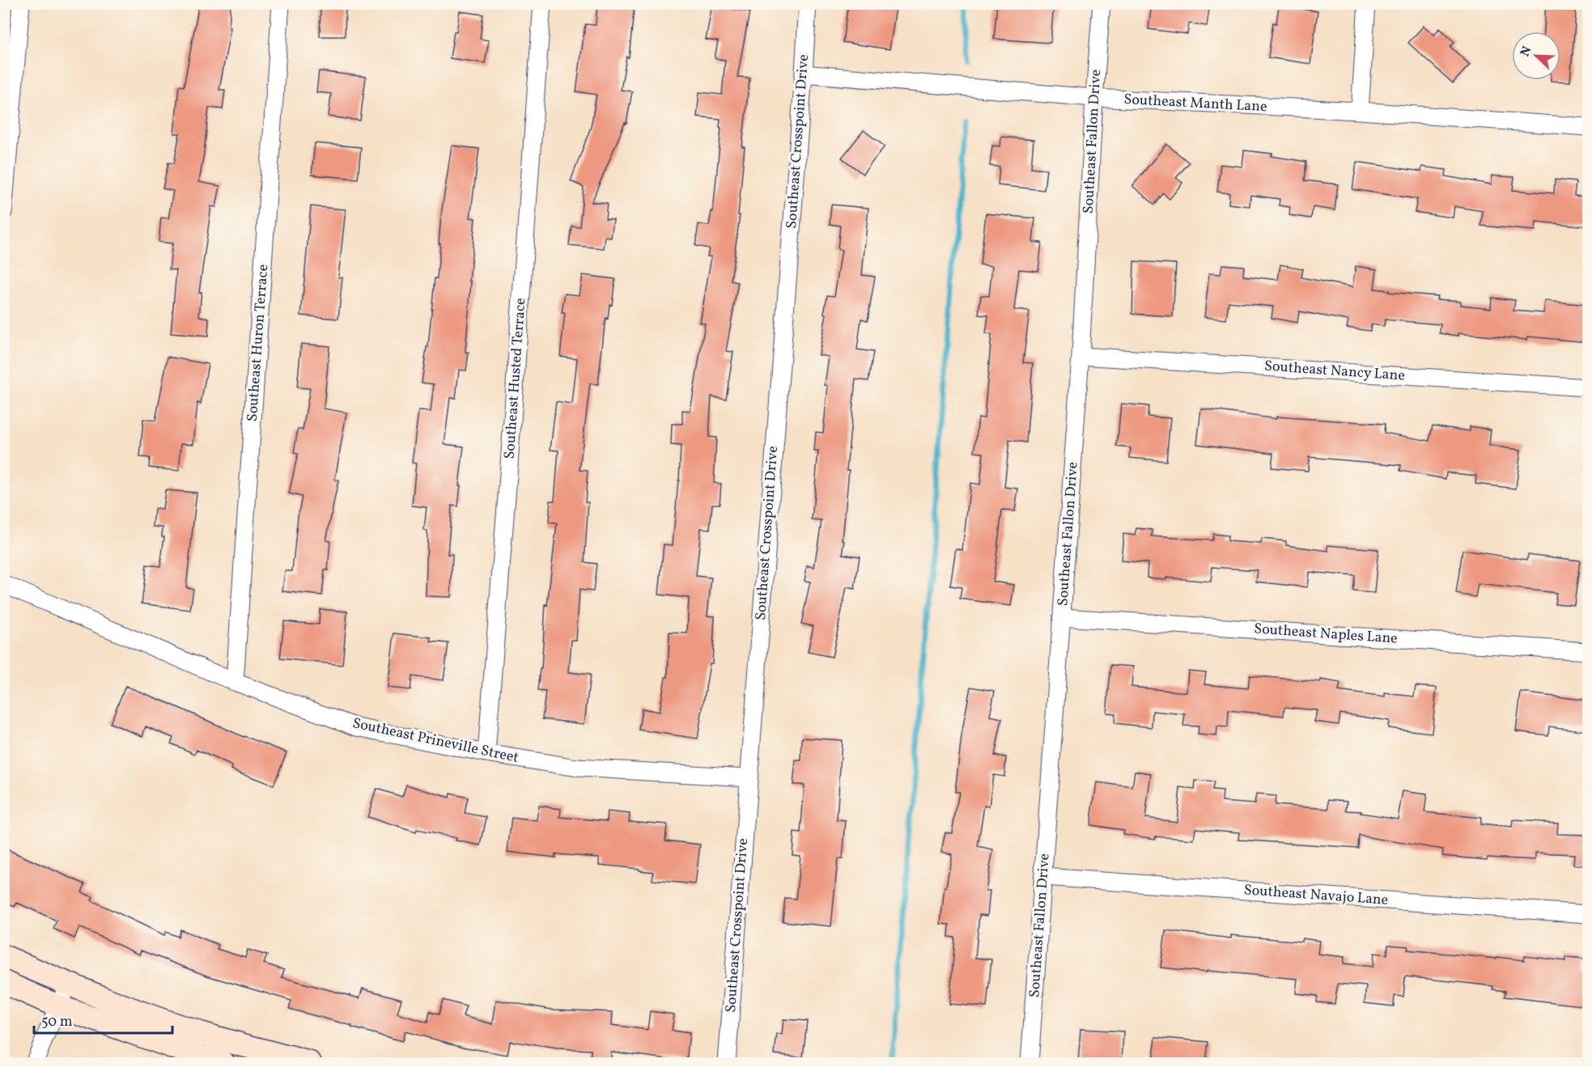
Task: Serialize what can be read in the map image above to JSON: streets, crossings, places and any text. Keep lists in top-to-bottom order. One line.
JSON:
{"streets":{"street":["Southeast Manth Lane","Southeast Crosspoint Drive","Southeast Fallon Drive","Southeast Huron Terrace","Southeast Nancy Lane","Southeast Husted Terrace","Southeast Naples Lane","Southeast Prineville Street","Southeast Navajo Lane"]},"crossings":[["Southeast Manth Lane","Southeast Crosspoint Drive"],["Southeast Manth Lane","Southeast Fallon Drive"],["Southeast Crosspoint Drive","Southeast Prineville Street"],["Southeast Fallon Drive","Southeast Nancy Lane"],["Southeast Fallon Drive","Southeast Naples Lane"],["Southeast Fallon Drive","Southeast Navajo Lane"],["Southeast Huron Terrace","Southeast Prineville Street"],["Southeast Husted Terrace","Southeast Prineville Street"]],"scale_bar":"50 m","north":"top left"}
